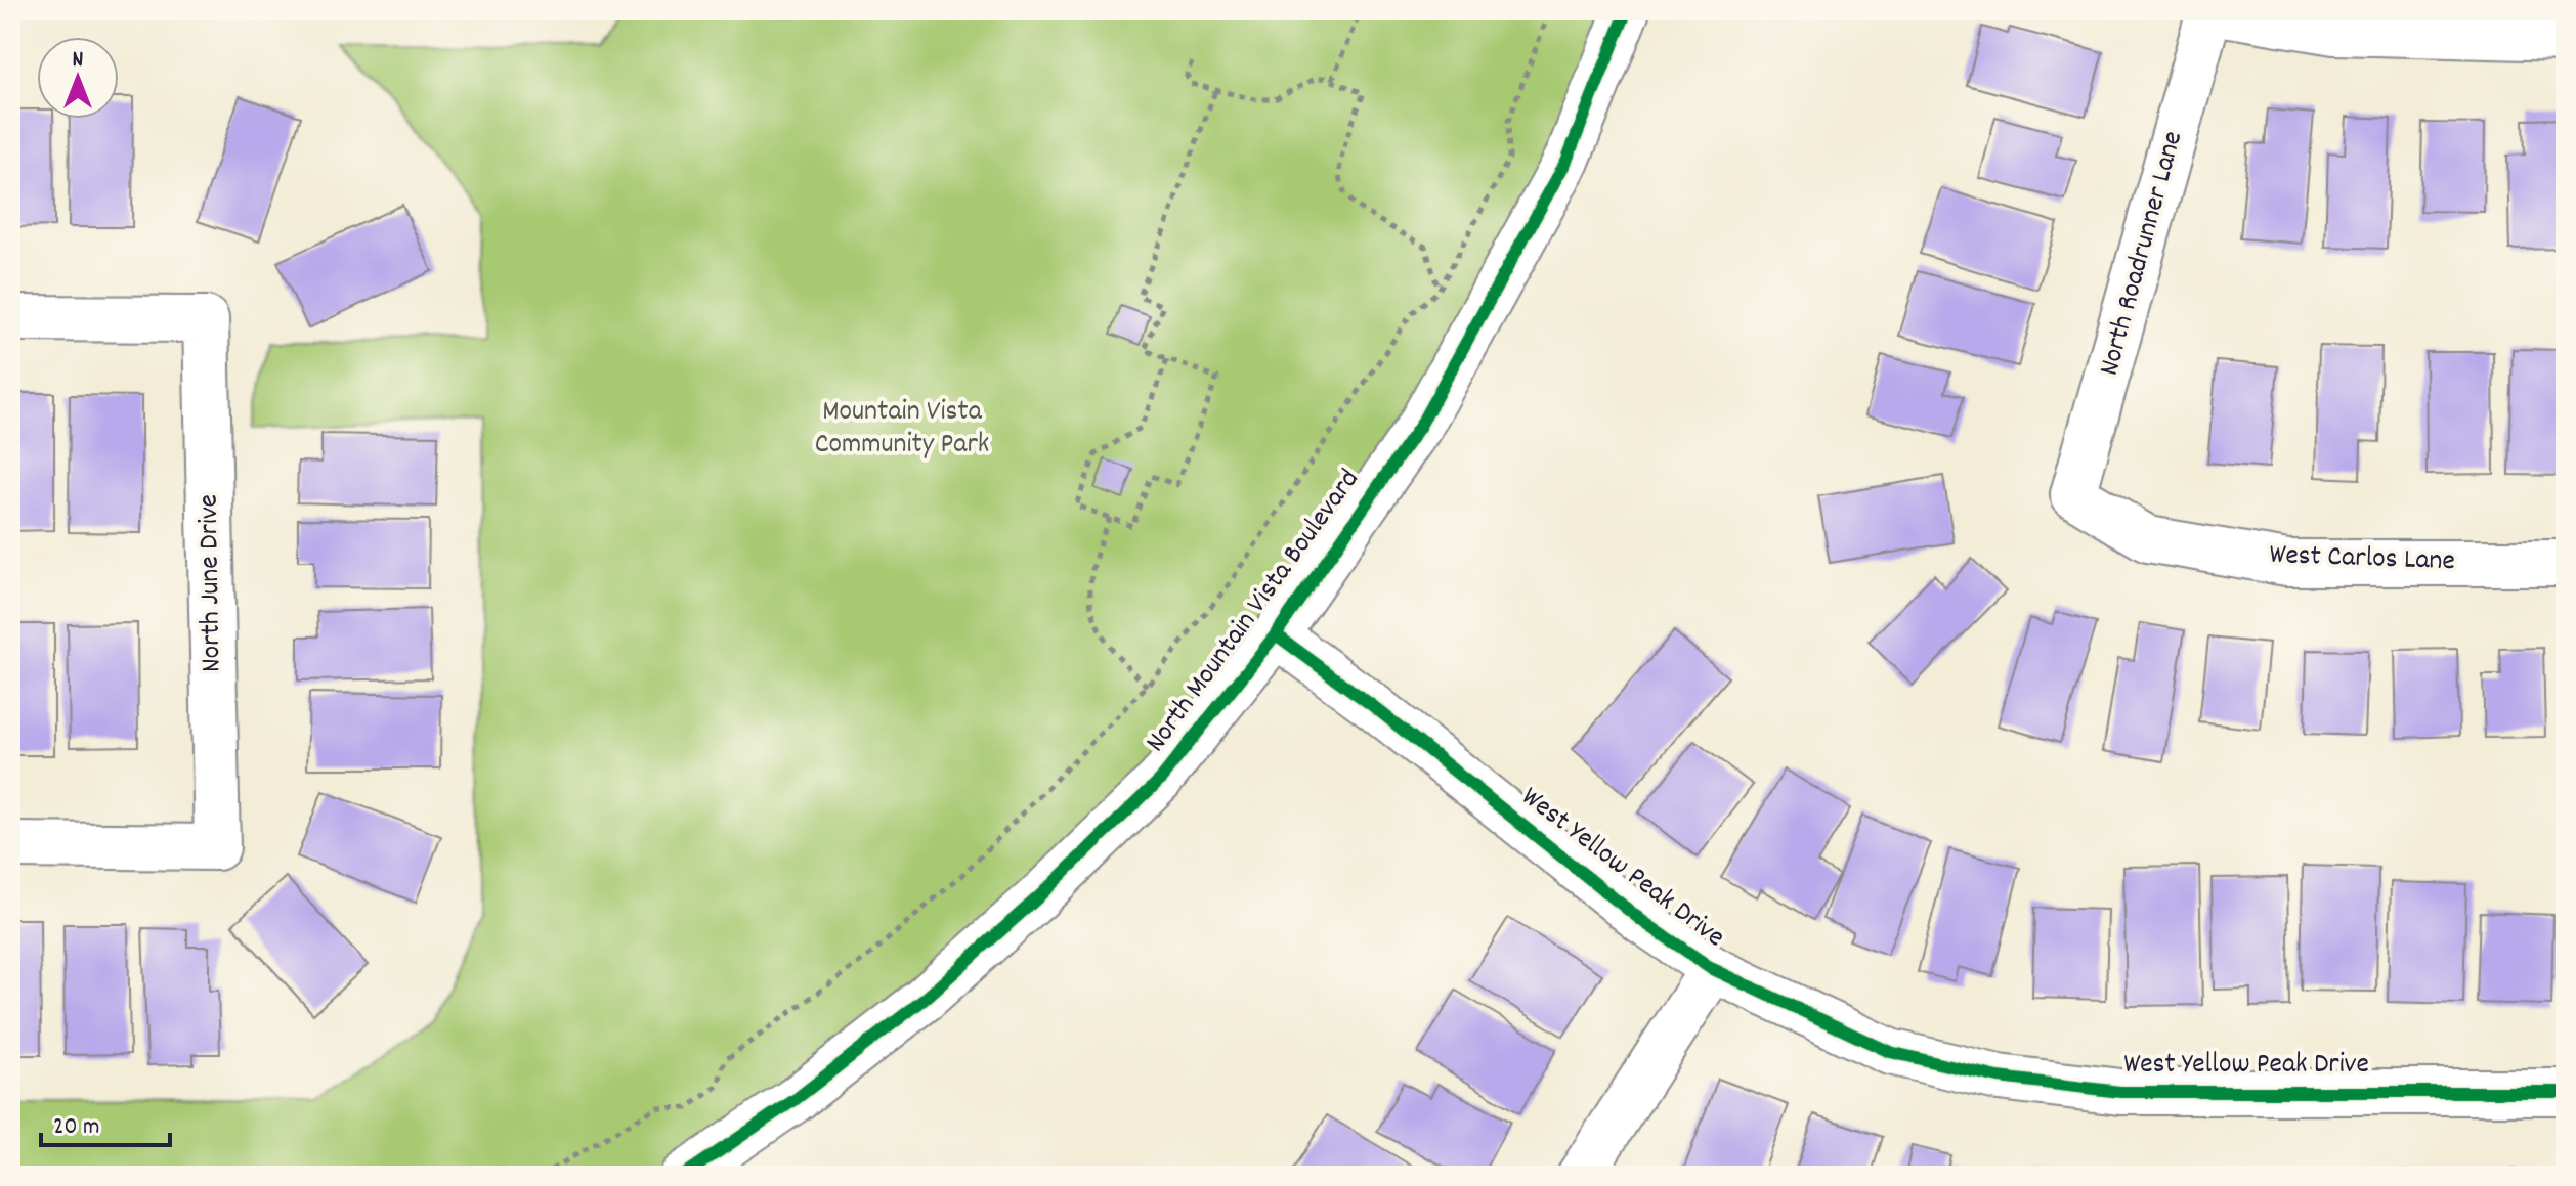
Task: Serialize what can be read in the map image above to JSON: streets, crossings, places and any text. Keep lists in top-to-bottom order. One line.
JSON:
{"streets":{"street":["North Roadrunner Lane","West Carlos Lane","North June Drive","North Mountain Vista Boulevard","West Yellow Peak Drive"]},"crossings":[["North Roadrunner Lane","West Carlos Lane"],["North Mountain Vista Boulevard","West Yellow Peak Drive"]],"parks":["Mountain Vista Community Park"],"scale_bar":"20 m","north":"top"}
